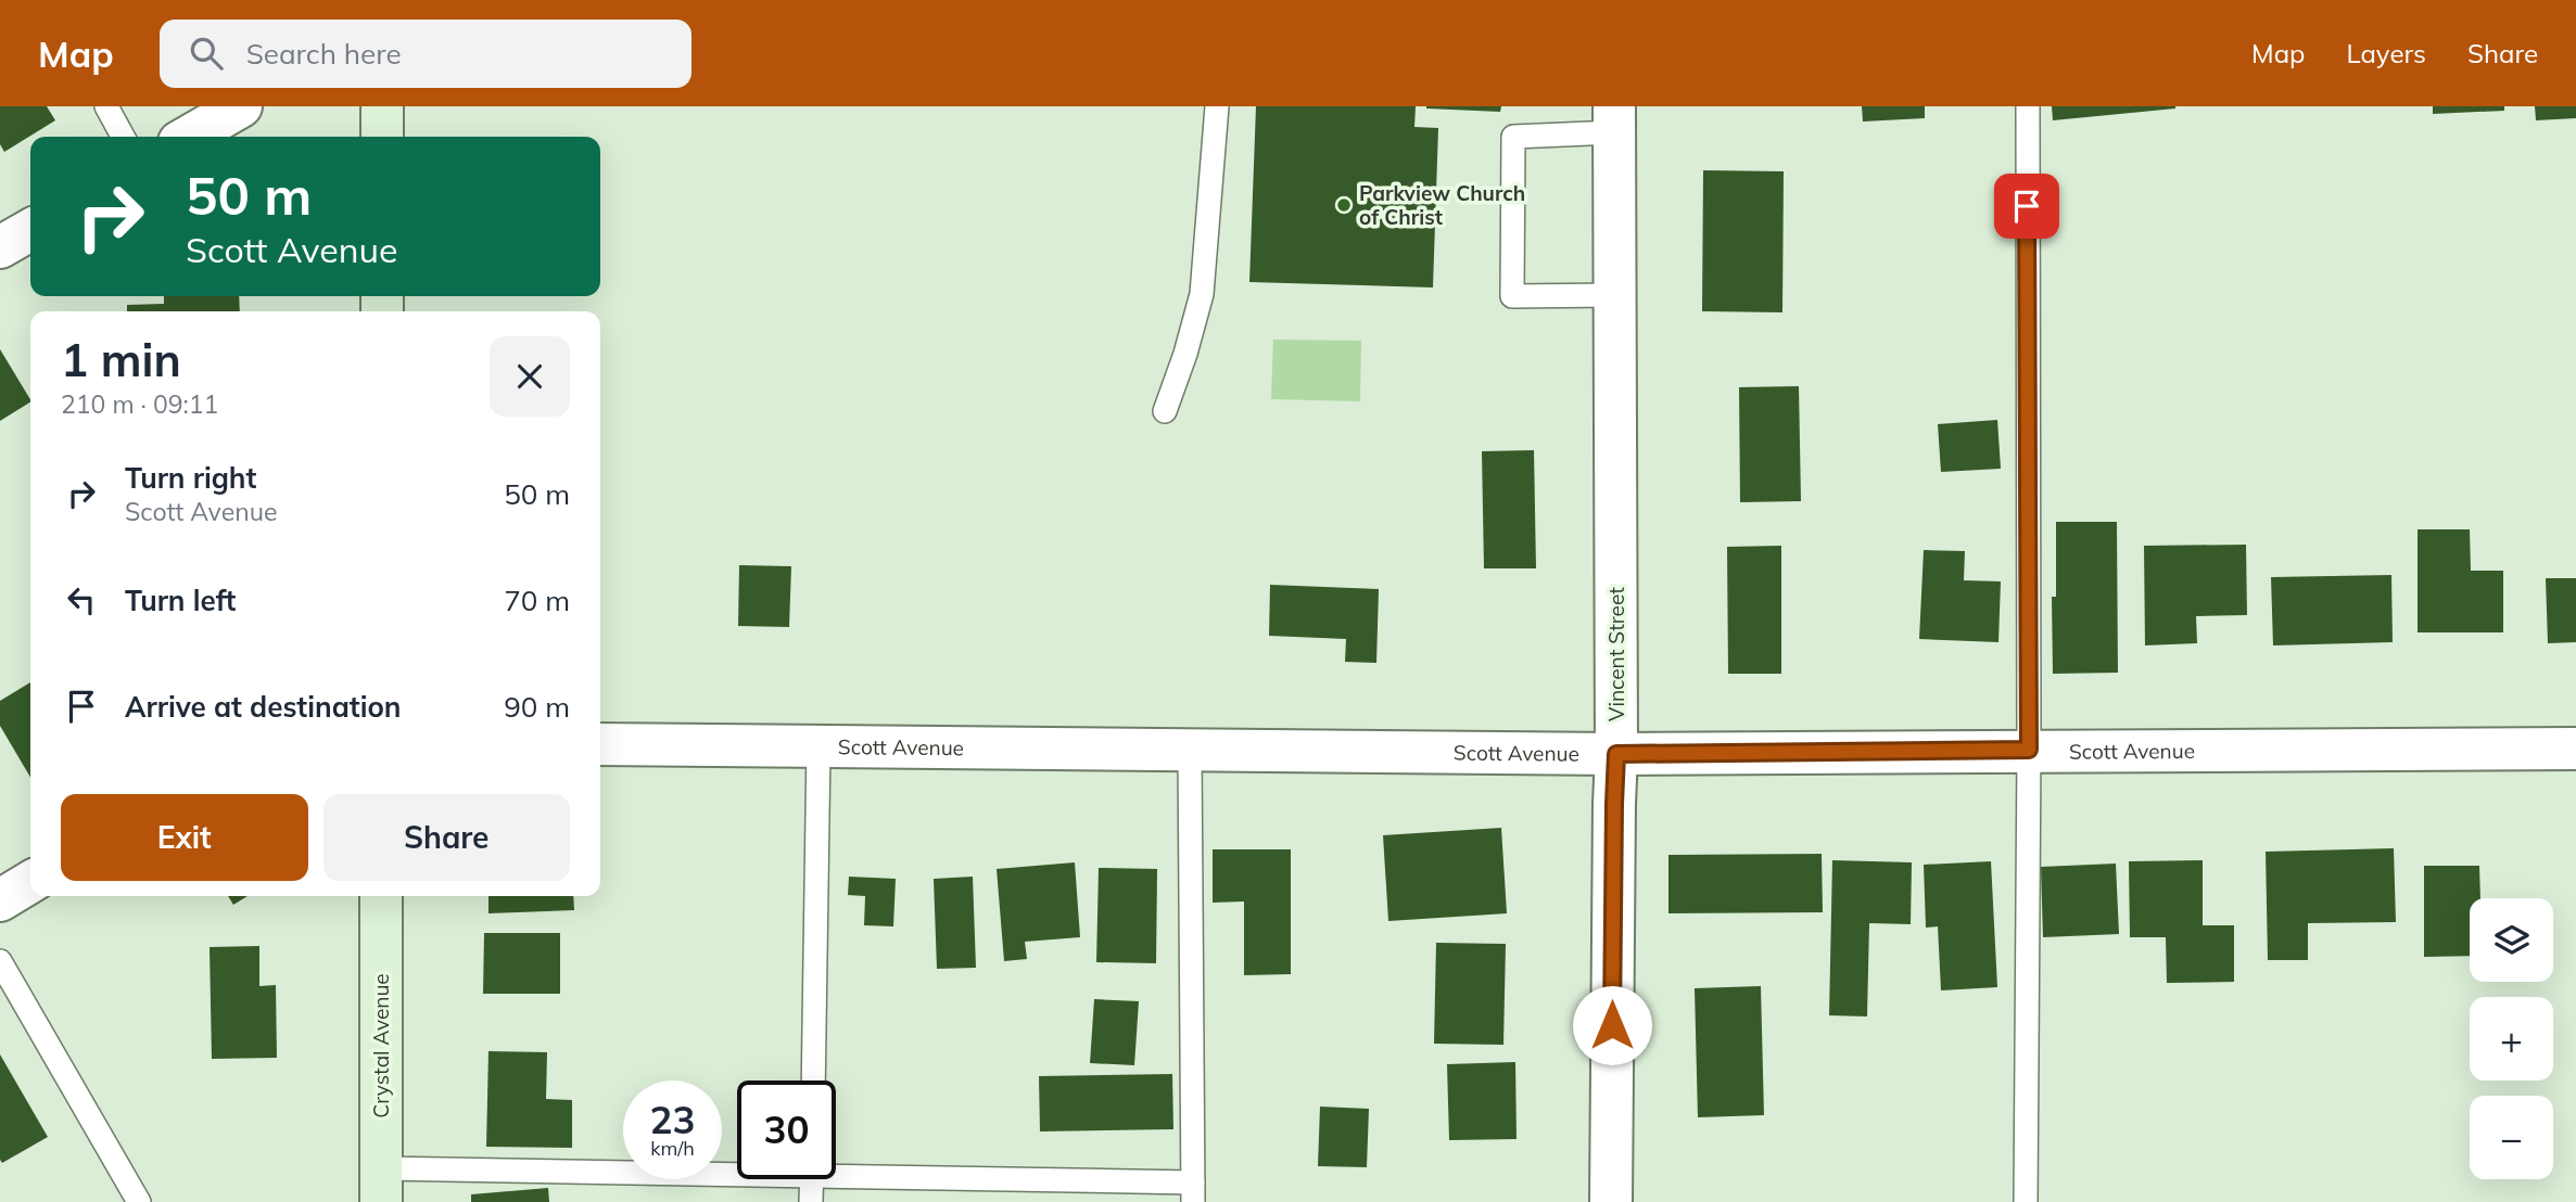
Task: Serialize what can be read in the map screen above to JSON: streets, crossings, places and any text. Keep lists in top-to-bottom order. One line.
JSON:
{"streets":{"street":["Vincent Street","Scott Avenue","Crystal Avenue"]},"crossings":[["Vincent Street","Scott Avenue"]],"places":["Parkview Church of Christ"],"page":{"header":"Map","search":"Search here","nav":["Map","Layers","Share"],"turn":["50 m","Scott Avenue"],"heading":["1 min","210 m · 09:11"],"list":[{"name":"Turn right","note":"Scott Avenue","value":"50 m"},{"name":"Turn left","value":"70 m"},{"name":"Arrive at destination","value":"90 m"}],"buttons":["Exit","Share"],"map_buttons":["+","−"],"speed":"23 km/h","limit":"30"}}
